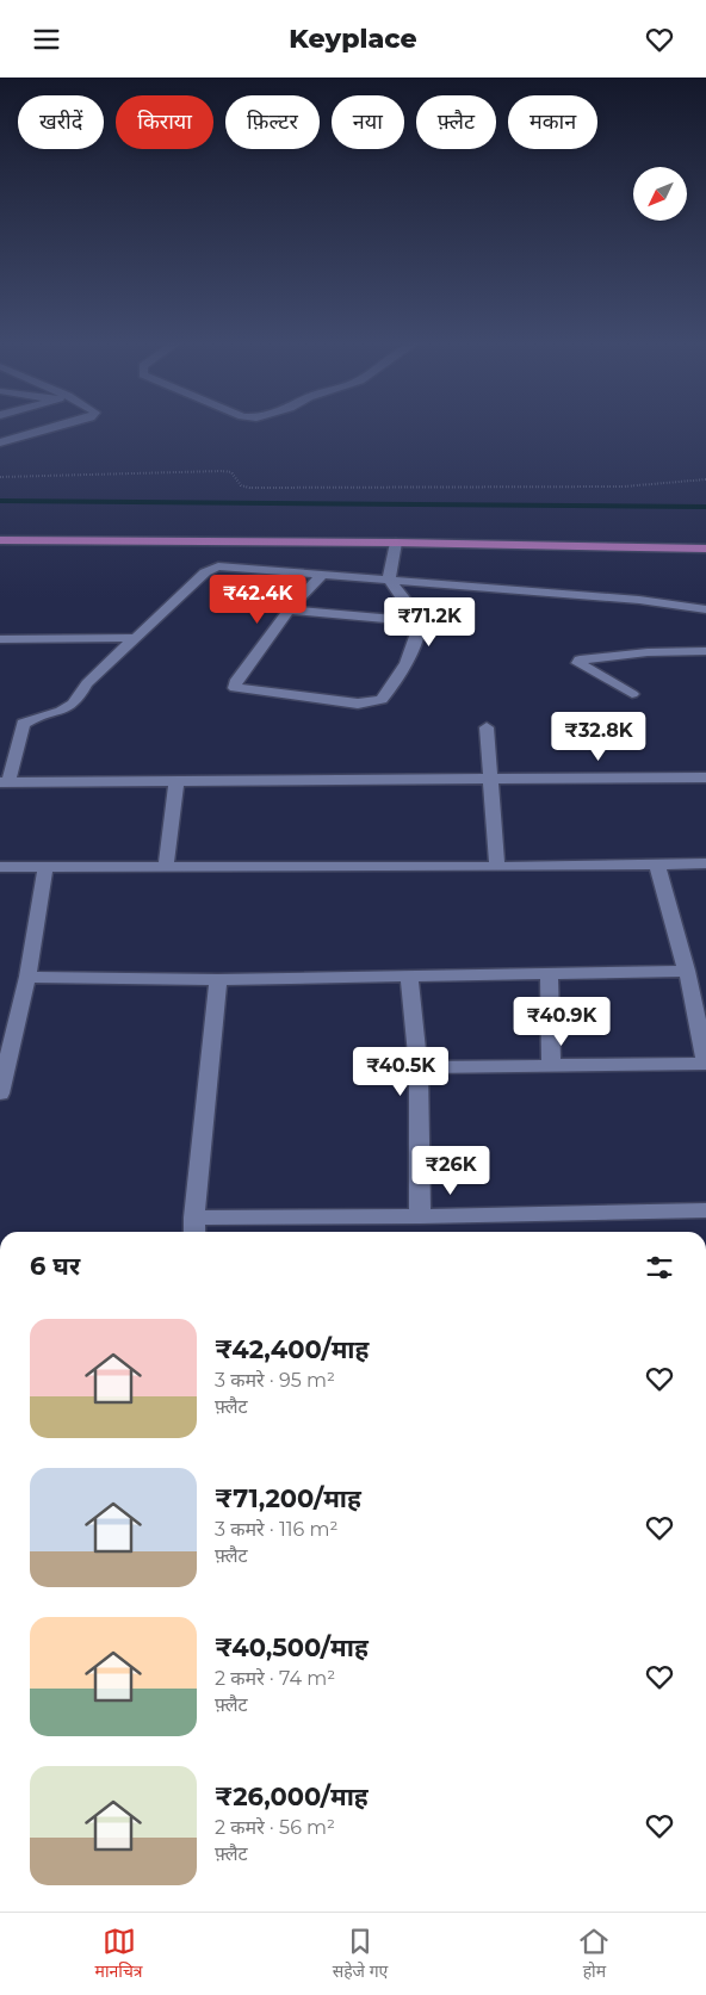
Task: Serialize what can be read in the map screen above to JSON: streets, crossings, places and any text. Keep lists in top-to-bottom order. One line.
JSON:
{"north":"bottom left","page":{"header":"Keyplace","chip":["खरीदें","किराया","फ़िल्टर","नया","फ़्लैट","मकान"],"price":["₹42.4K","₹71.2K","₹32.8K","₹40.9K","₹40.5K","₹26K"],"heading":"6 घर","list":[{"name":"₹42,400/माह","note":"3 कमरे · 95 m² · फ़्लैट"},{"name":"₹71,200/माह","note":"3 कमरे · 116 m² · फ़्लैट"},{"name":"₹40,500/माह","note":"2 कमरे · 74 m² · फ़्लैट"},{"name":"₹26,000/माह","note":"2 कमरे · 56 m² · फ़्लैट"}],"tabs":["मानचित्र","सहेजे गए","होम"]}}
